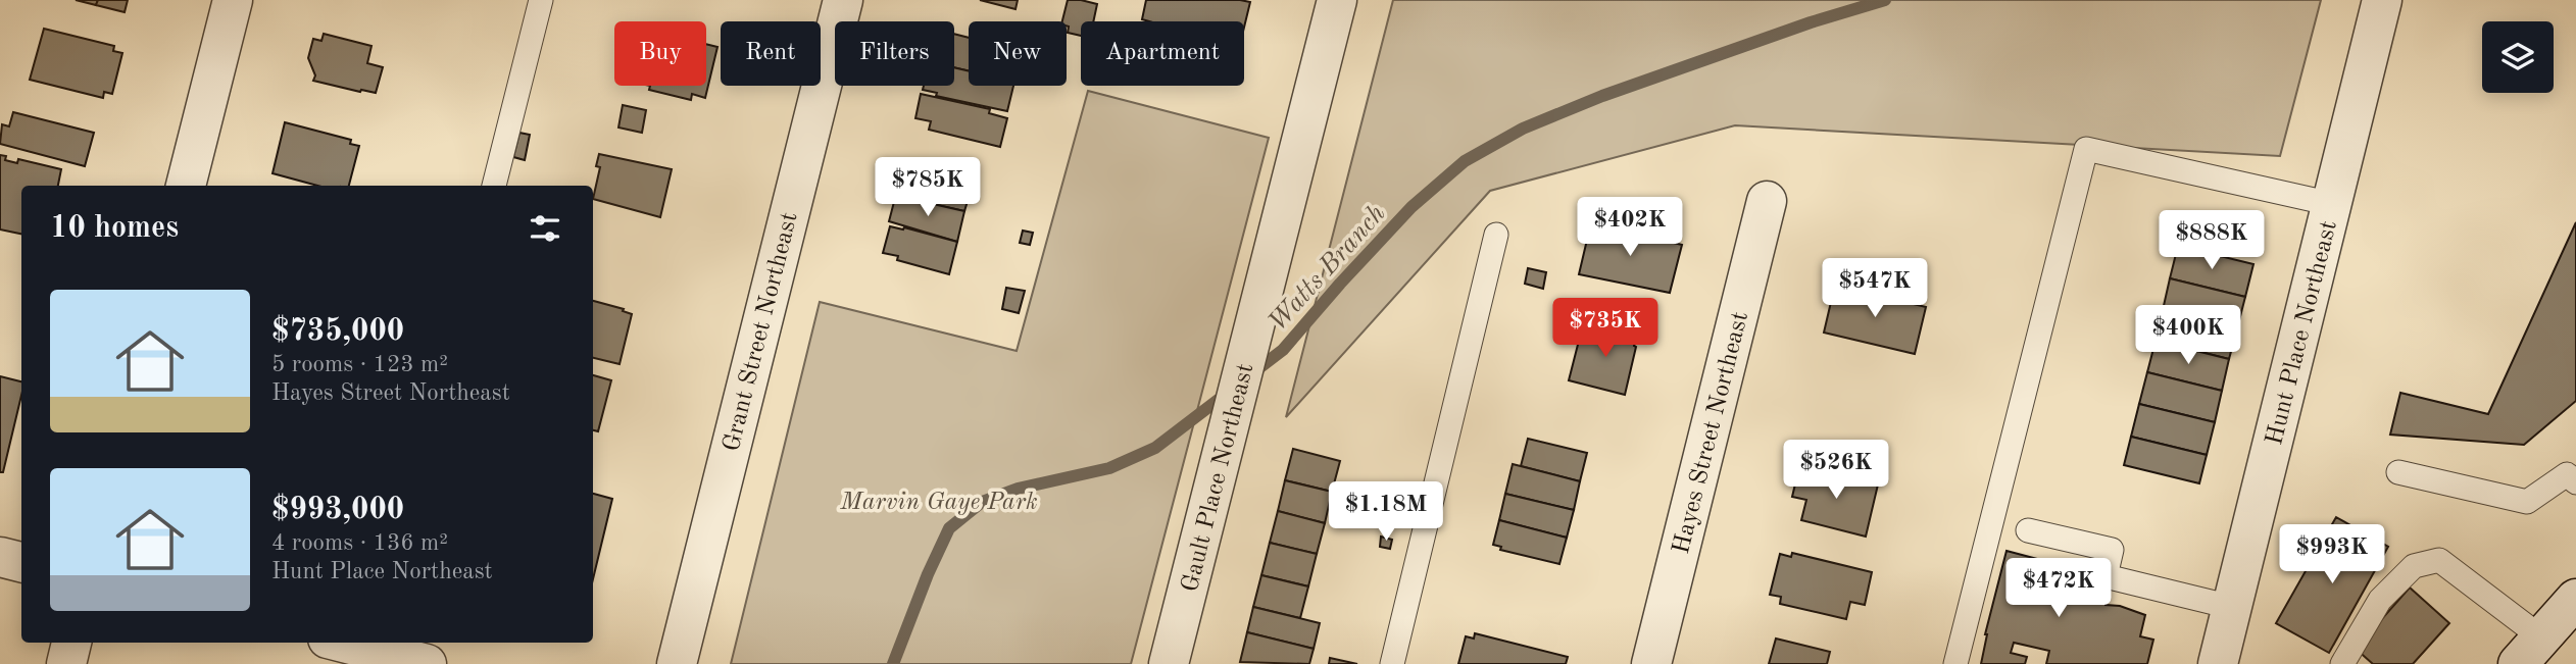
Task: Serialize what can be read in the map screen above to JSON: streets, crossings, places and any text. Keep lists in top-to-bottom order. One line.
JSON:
{"streets":{"street":["Grant Street Northeast","Hunt Place Northeast","Hayes Street Northeast","Gault Place Northeast"]},"water":["Watts Branch"],"parks":["Marvin Gaye Park"],"page":{"chip":["Buy","Rent","Filters","New","Apartment"],"price":["$785K","$402K","$888K","$547K","$735K","$400K","$526K","$1.18M","$993K","$472K"],"heading":"10 homes","list":[{"name":"$735,000","note":"5 rooms · 123 m² · Hayes Street Northeast"},{"name":"$993,000","note":"4 rooms · 136 m² · Hunt Place Northeast"}]}}
